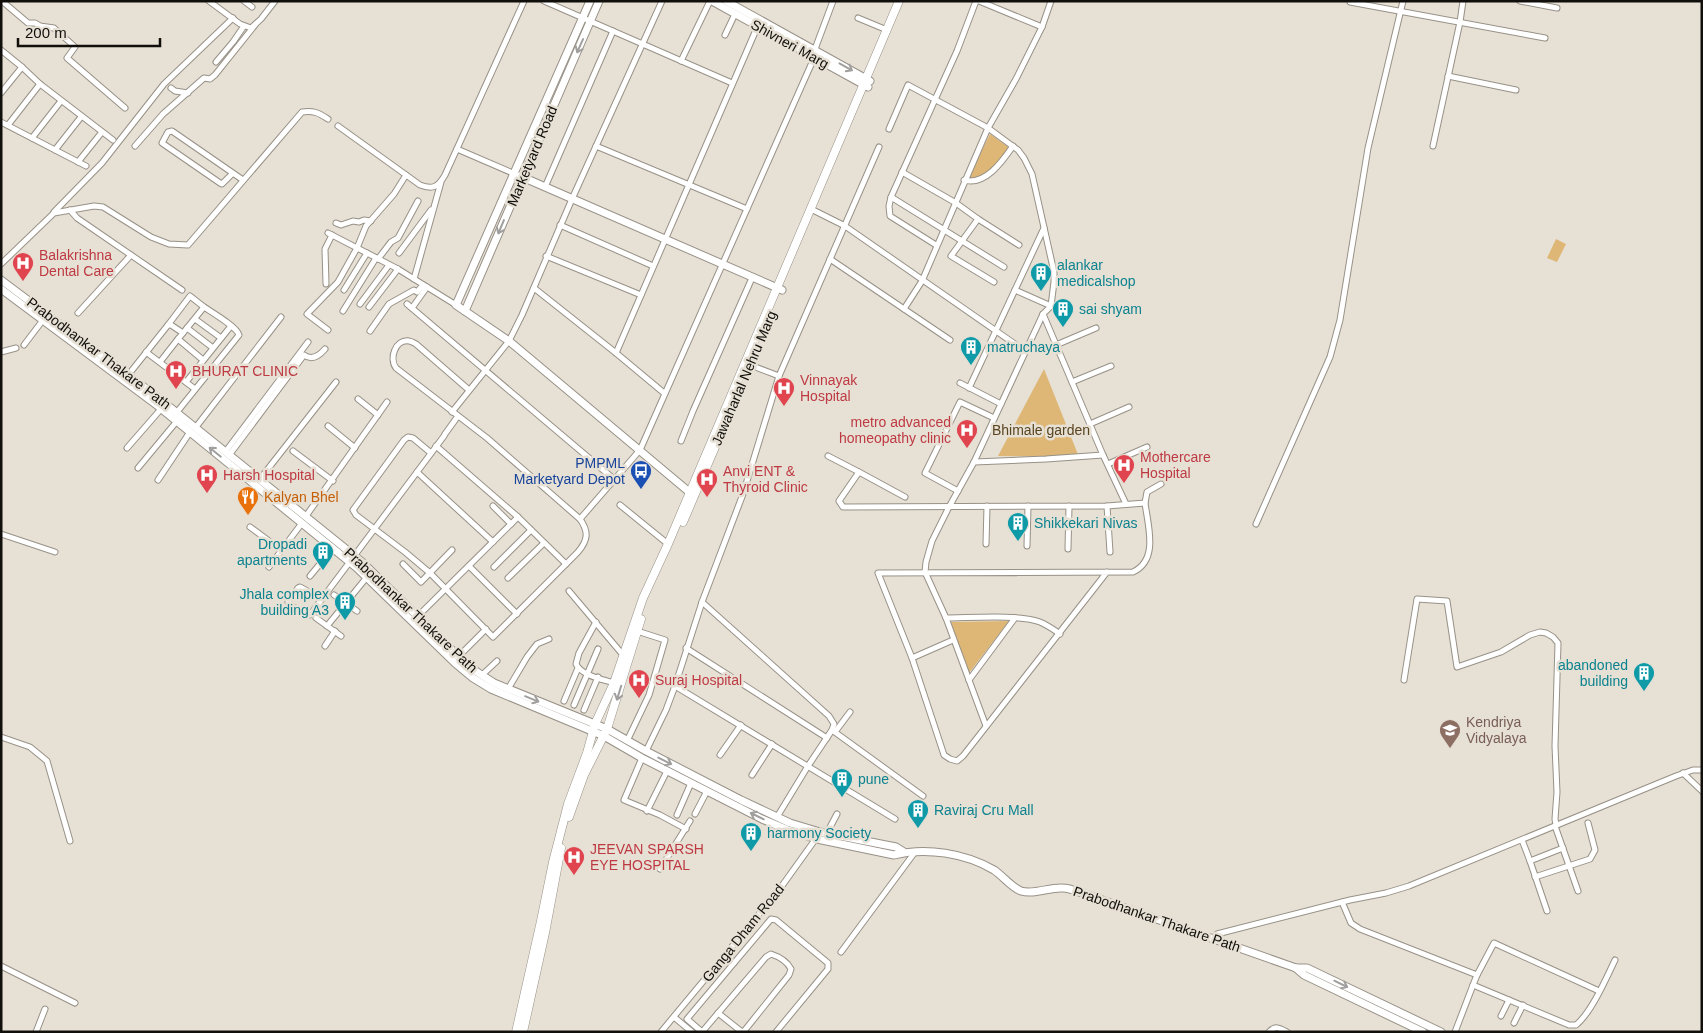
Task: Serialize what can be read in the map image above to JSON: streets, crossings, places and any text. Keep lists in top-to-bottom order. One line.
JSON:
{"streets":{"main road":["Shivneri Marg","Marketyard Road","Prabodhankar Thakare Path","Jawaharlal Nehru Marg"],"street":["Ganga Dham Road"]},"crossings":[["Shivneri Marg","Jawaharlal Nehru Marg"],["Prabodhankar Thakare Path","Jawaharlal Nehru Marg"],["Prabodhankar Thakare Path","Ganga Dham Road"]],"parks":["Bhimale garden"],"places":{"hospital":["Balakrishna Dental Care","BHURAT CLINIC","Vinnayak Hospital","metro advanced homeopathy clinic","Mothercare Hospital","Harsh Hospital","Anvi ENT & Thyroid Clinic","Suraj Hospital","JEEVAN SPARSH EYE HOSPITAL"],"building":["alankar medicalshop","sai shyam","matruchaya","Shikkekari Nivas","Dropadi apartments","Jhala complex building A3","abandoned building","pune","Raviraj Cru Mall","harmony Society"],"bus stop":["PMPML Marketyard Depot"],"restaurant":["Kalyan Bhel"],"school or university":["Kendriya Vidyalaya"]},"scale_bar":"200 m"}
